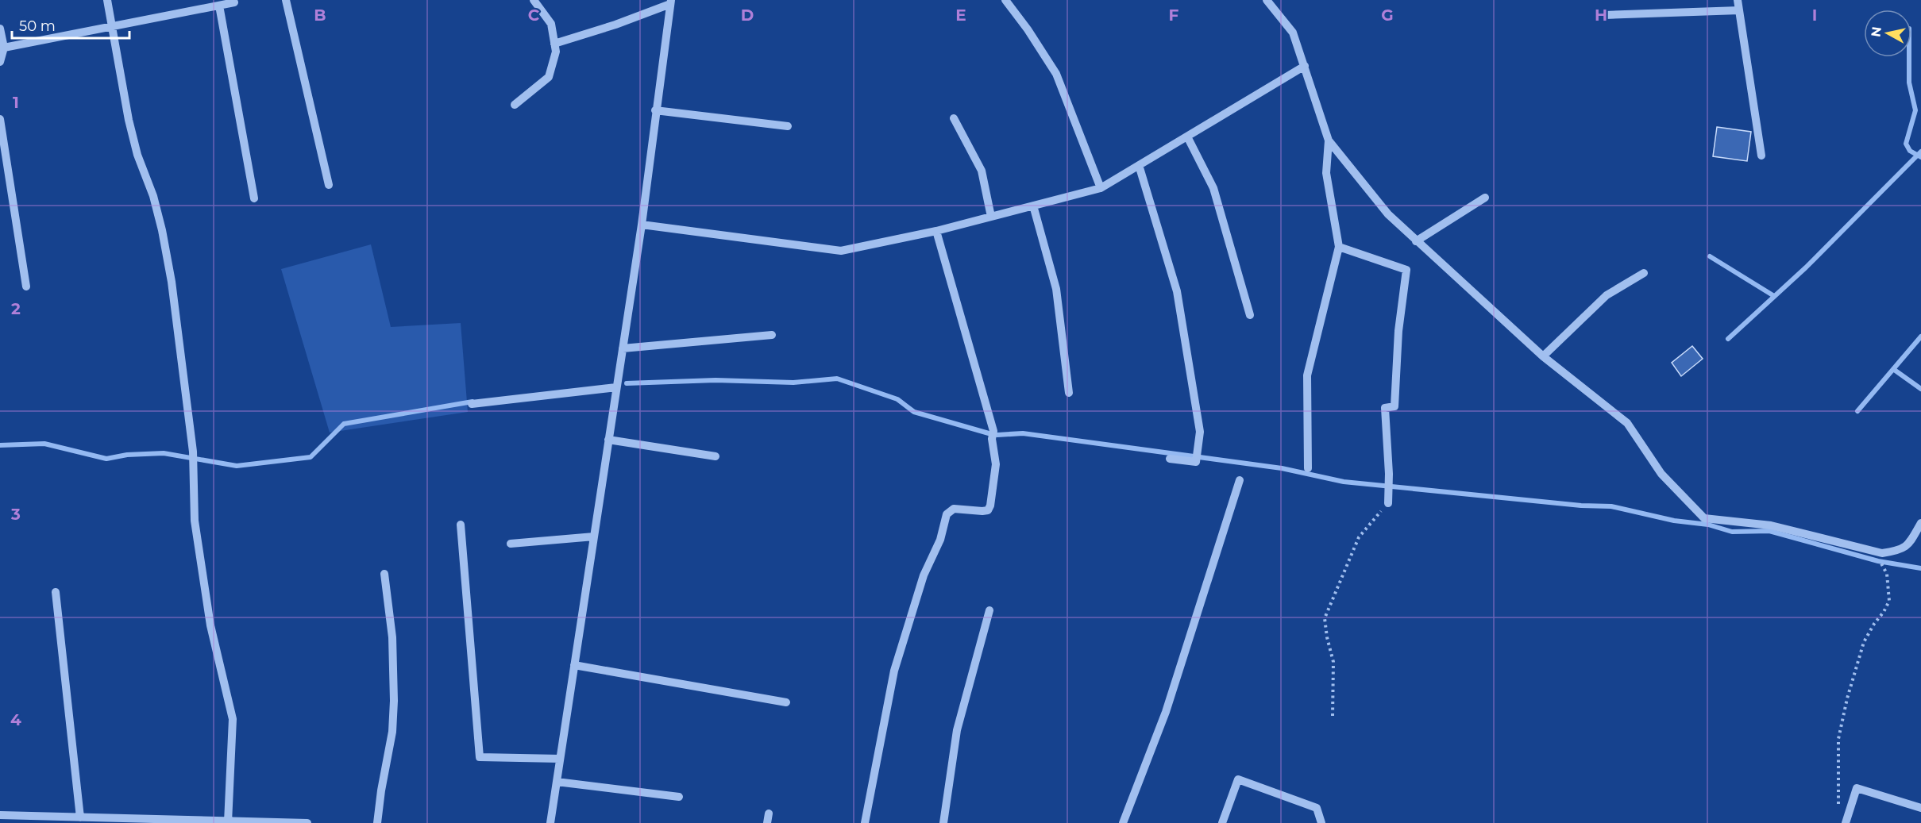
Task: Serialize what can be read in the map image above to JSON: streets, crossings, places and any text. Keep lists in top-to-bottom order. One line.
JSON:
{"scale_bar":"50 m","north":"left","grid":{"columns":["B","C","D","E","F","G","H","I"],"rows":["1","2","3","4"]}}
